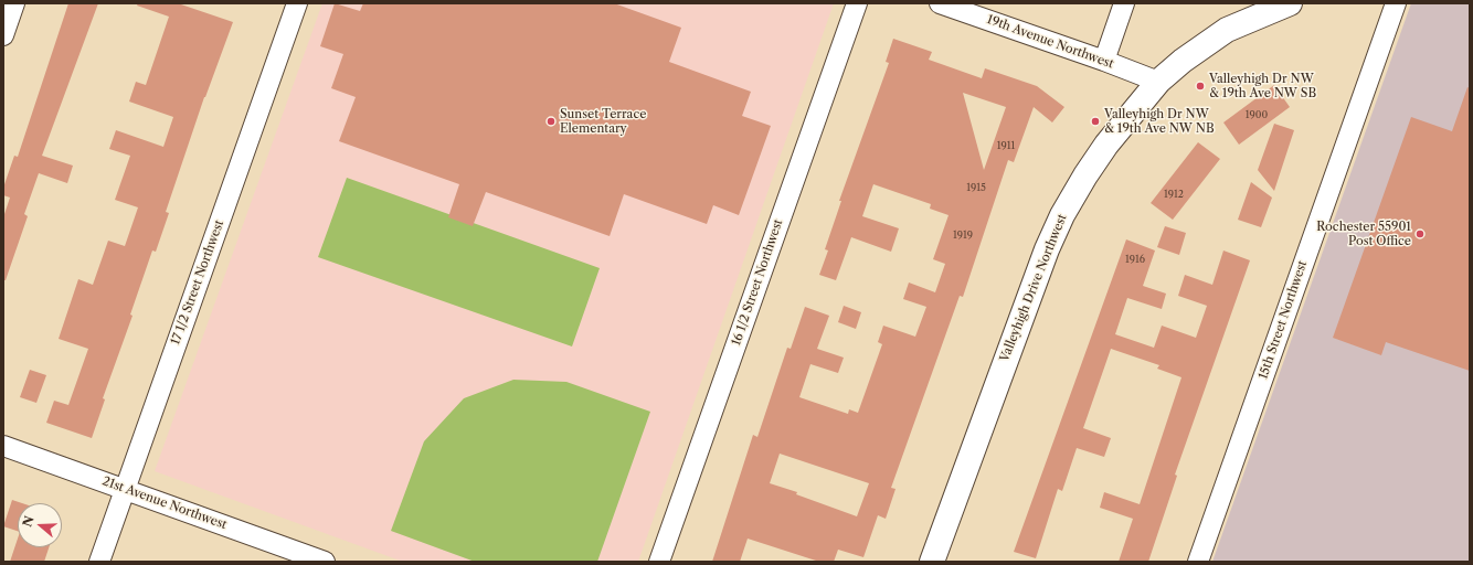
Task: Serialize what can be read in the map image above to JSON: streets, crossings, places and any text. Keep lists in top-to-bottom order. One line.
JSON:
{"streets":{"main road":["Valleyhigh Drive Northwest"],"street":["19th Avenue Northwest","17 1/2 Street Northwest","16 1/2 Street Northwest","15th Street Northwest","21st Avenue Northwest"]},"crossings":[["19th Avenue Northwest","Valleyhigh Drive Northwest"],["17 1/2 Street Northwest","21st Avenue Northwest"]],"places":["Valleyhigh Dr NW & 19th Ave NW SB","Sunset Terrace Elementary","Valleyhigh Dr NW & 19th Ave NW NB","Rochester 55901 Post Office"],"house_numbers":["1900","1911","1915","1912","1919","1916"],"north":"left"}
